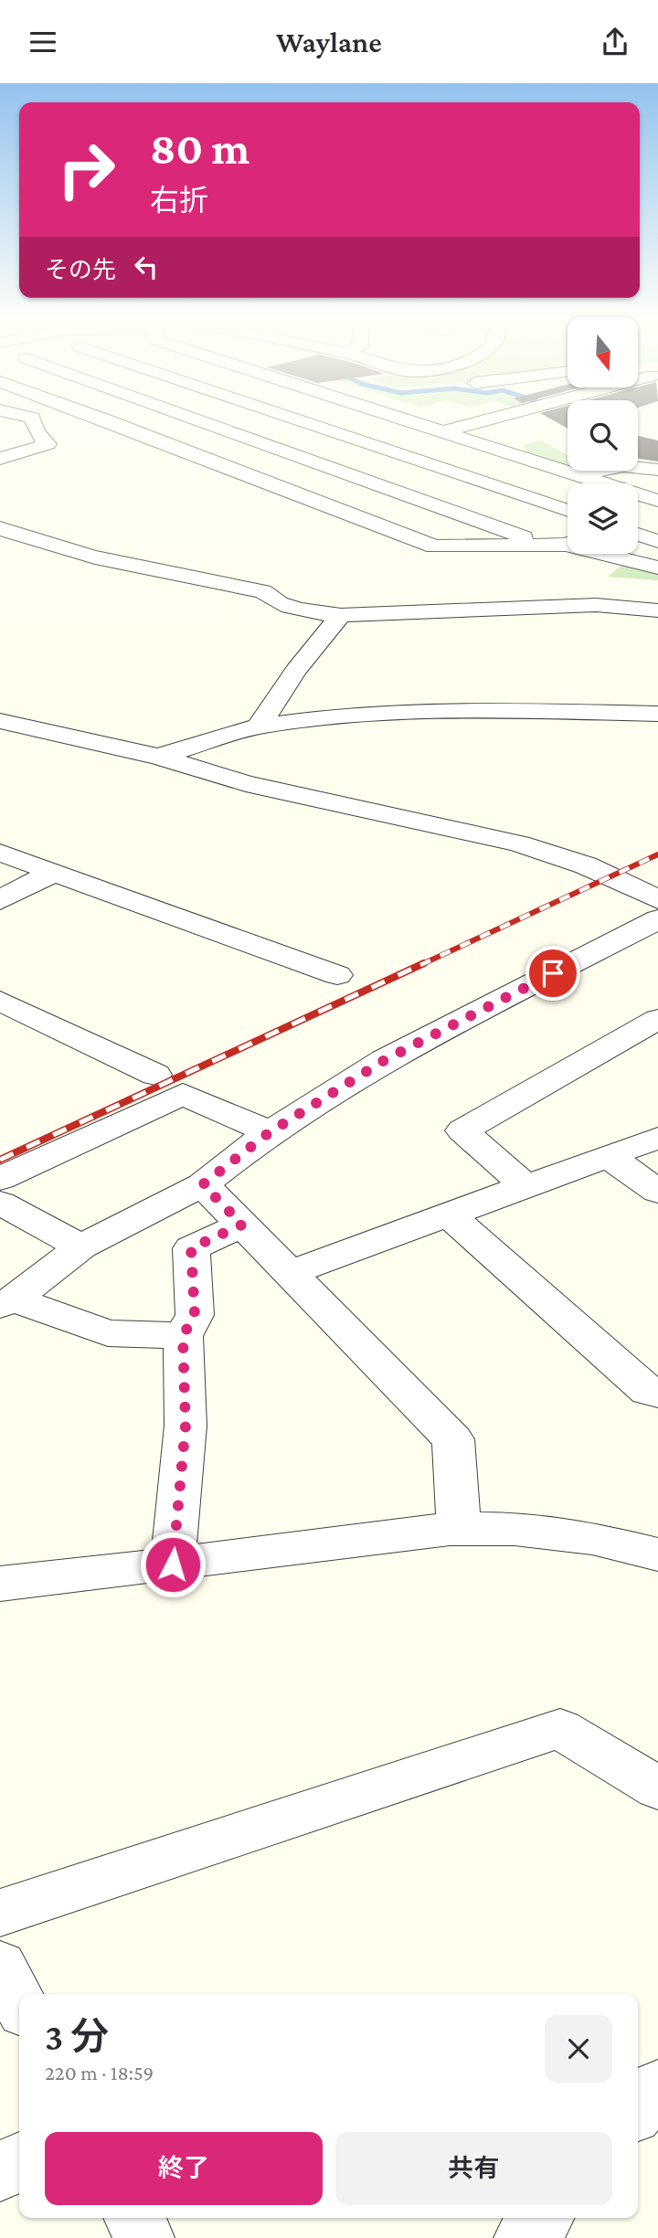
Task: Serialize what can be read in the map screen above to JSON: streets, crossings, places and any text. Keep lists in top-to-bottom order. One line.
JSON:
{"north":"bottom","page":{"header":"Waylane","turn":["80 m","右折"],"then":"その先","heading":["3 分","220 m · 18:59"],"buttons":["終了","共有"]}}
